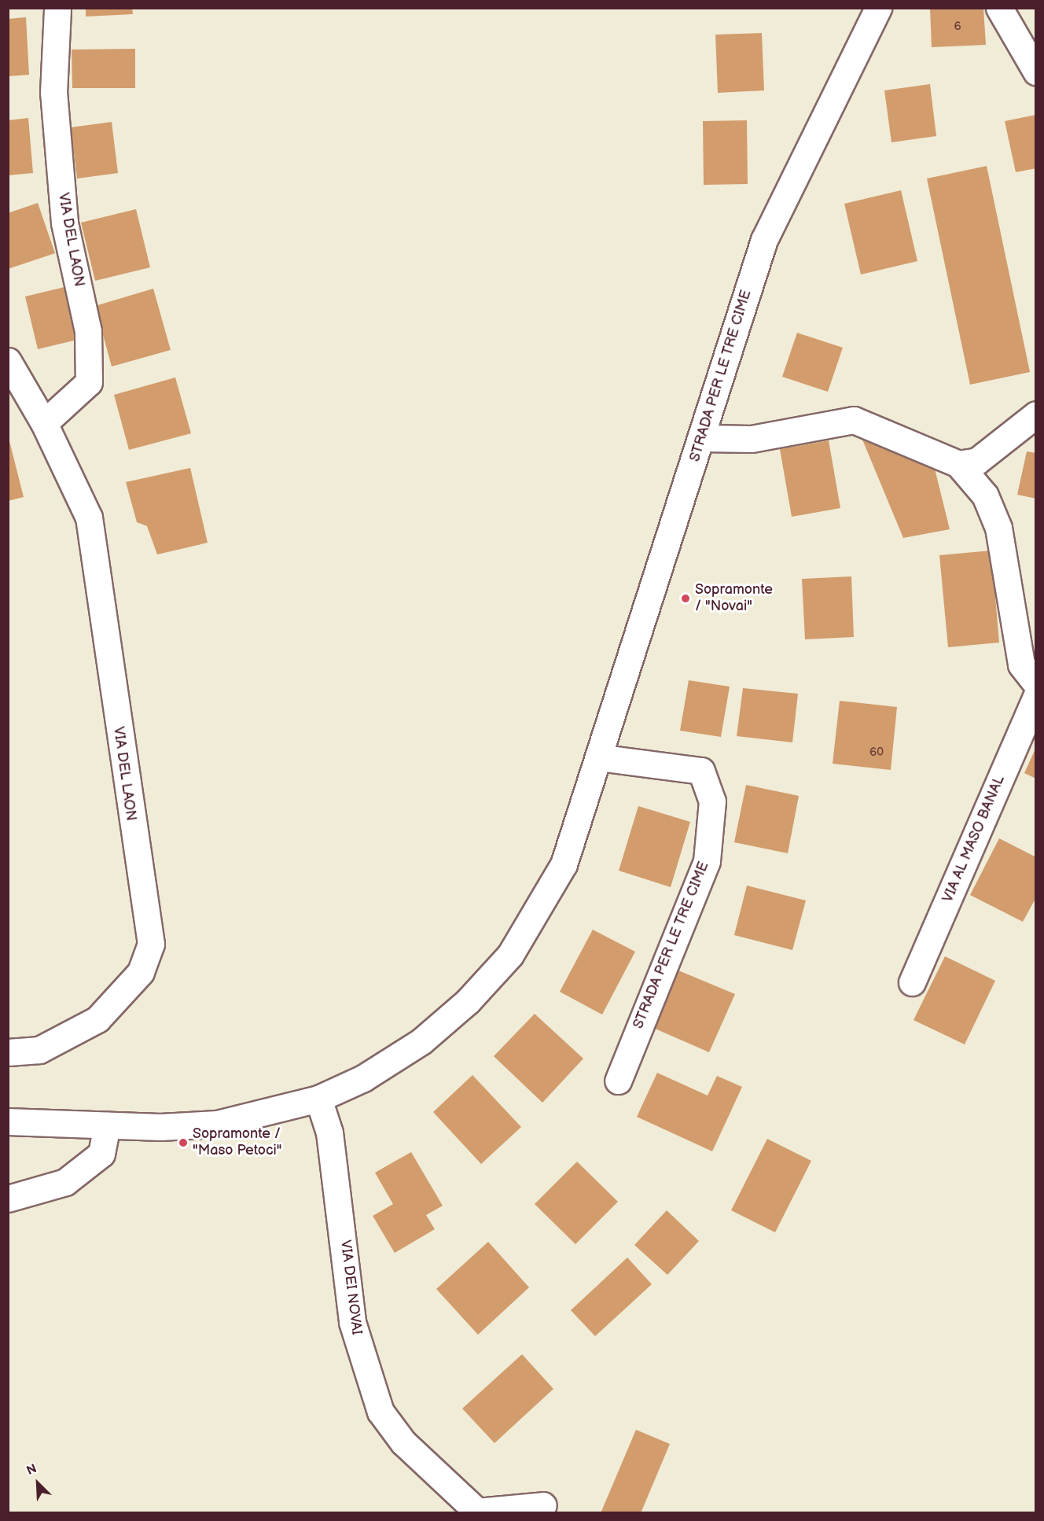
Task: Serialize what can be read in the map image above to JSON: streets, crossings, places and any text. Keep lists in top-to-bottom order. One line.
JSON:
{"streets":{"street":["VIA DEL LAON","STRADA PER LE TRE CIME","VIA AL MASO BANAL","VIA DEI NOVAI"]},"crossings":[["STRADA PER LE TRE CIME","VIA DEI NOVAI"]],"places":["Sopramonte / \"Novai\"","Sopramonte / \"Maso Petoci\""],"house_numbers":["6","60"],"north":"top left"}
